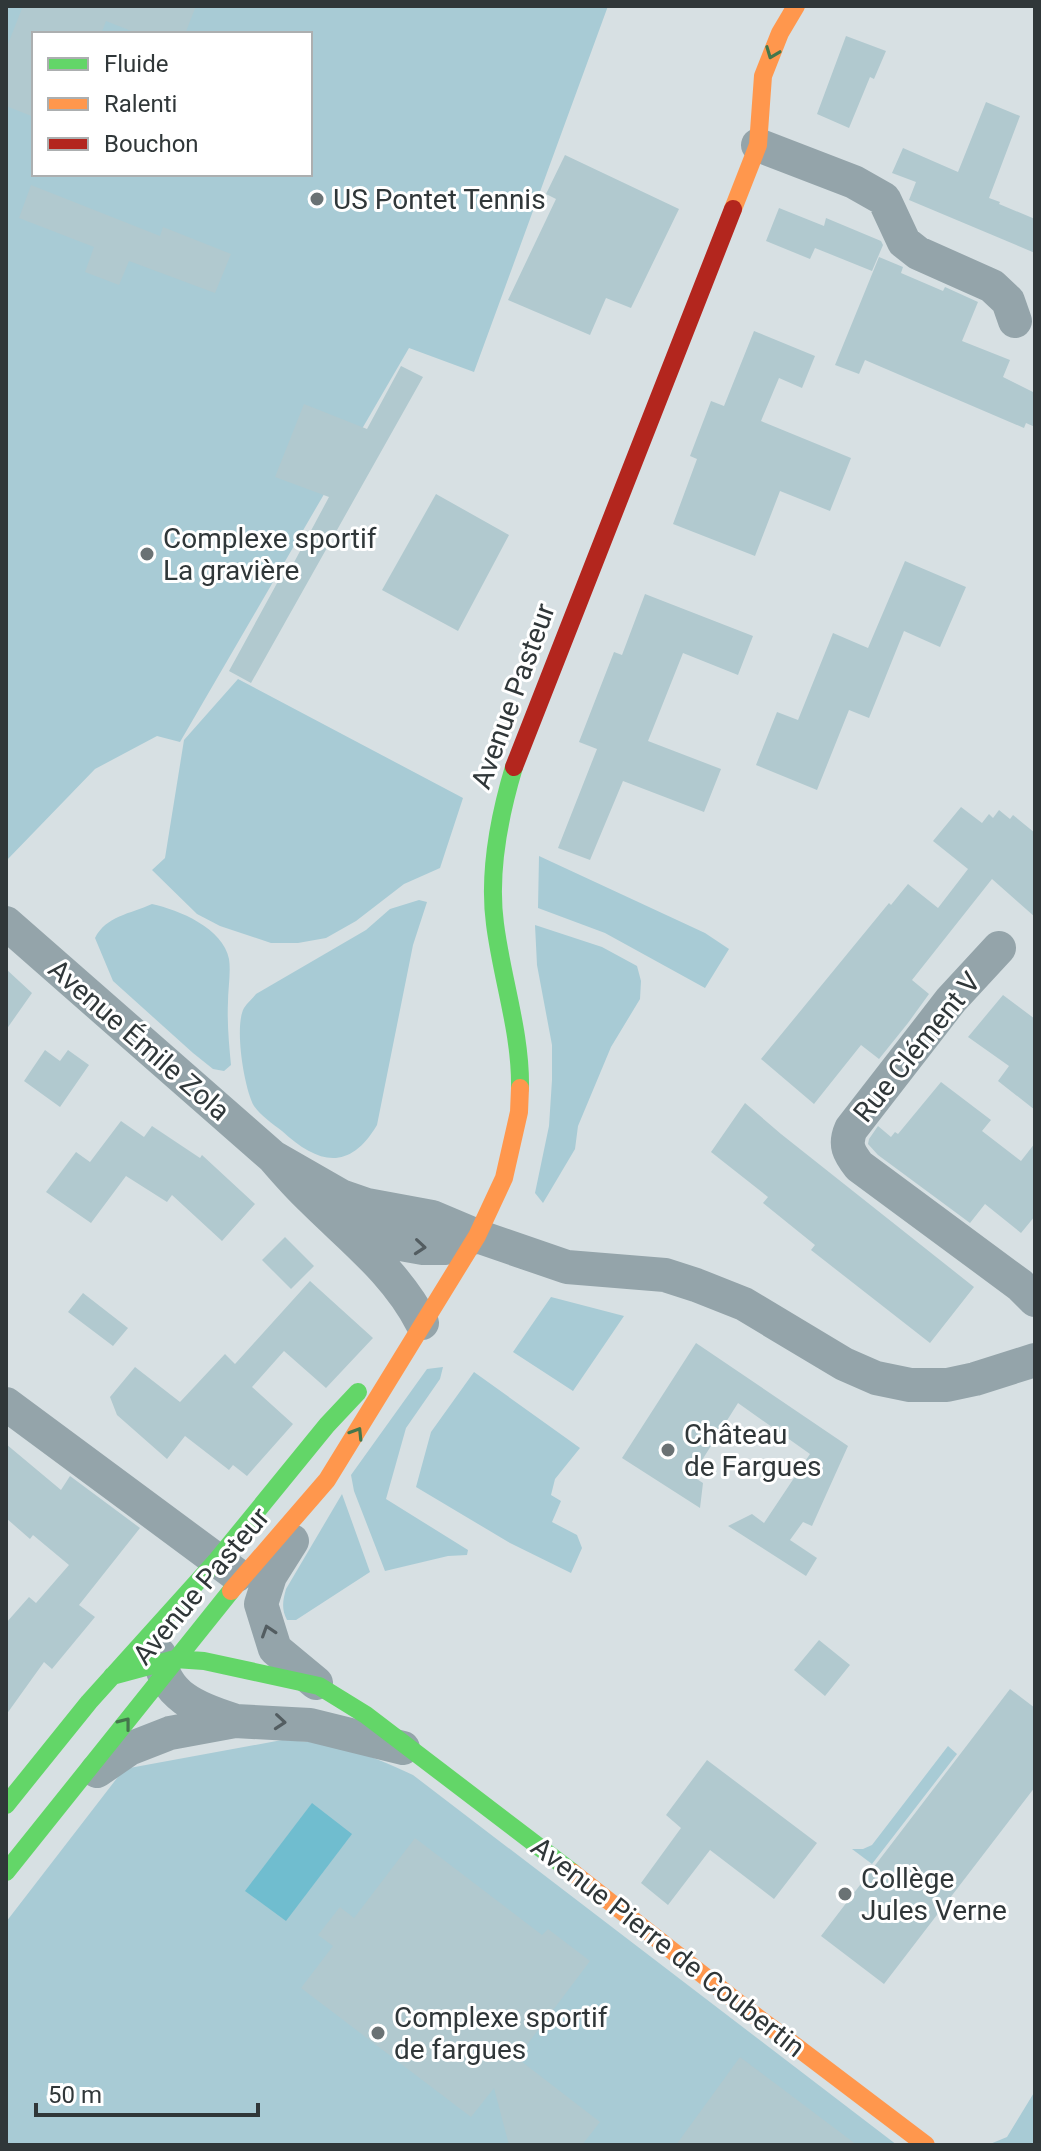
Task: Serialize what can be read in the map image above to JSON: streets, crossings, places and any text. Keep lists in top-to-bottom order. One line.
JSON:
{"streets":{"main road":["Avenue Pasteur","Avenue Pierre de Coubertin"],"street":["Avenue Émile Zola","Rue Clément V"]},"crossings":[["Avenue Pasteur","Avenue Émile Zola"],["Avenue Pasteur","Avenue Pierre de Coubertin"]],"places":["US Pontet Tennis","Complexe sportif La gravière","Château de Fargues","Collège Jules Verne","Complexe sportif de fargues"],"legend":["Fluide","Ralenti","Bouchon"],"scale_bar":"50 m"}
